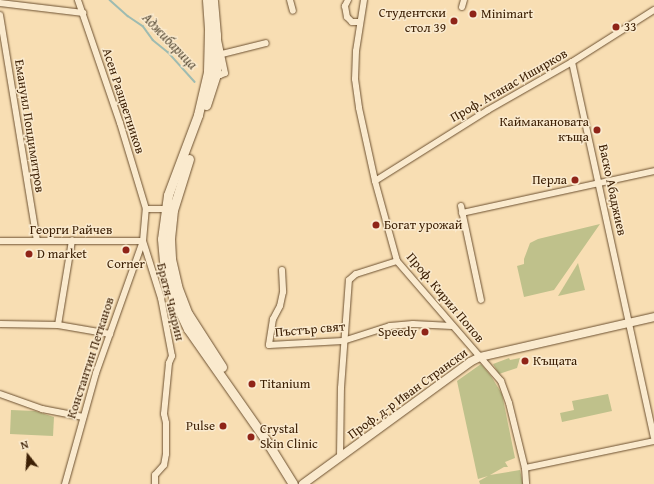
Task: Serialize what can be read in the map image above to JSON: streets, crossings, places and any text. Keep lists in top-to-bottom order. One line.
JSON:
{"streets":{"street":["Проф. Атанас Иширков","Асен Разцветников","Емануил Попдимитров","Васко Абаджиев","Георги Райчев","Проф. Кирил Попов","Братя Чакрин","Пъстър свят","Константин Петканов","Проф. д-р Иван Странски"]},"crossings":[["Проф. Атанас Иширков","Васко Абаджиев"],["Проф. Атанас Иширков","Проф. Кирил Попов"],["Асен Разцветников","Георги Райчев"],["Асен Разцветников","Братя Чакрин"],["Асен Разцветников","Константин Петканов"],["Емануил Попдимитров","Георги Райчев"],["Васко Абаджиев","Проф. д-р Иван Странски"],["Георги Райчев","Братя Чакрин"],["Георги Райчев","Константин Петканов"],["Проф. Кирил Попов","Пъстър свят"],["Проф. Кирил Попов","Проф. д-р Иван Странски"],["Братя Чакрин","Константин Петканов"]],"water":["Аджибарица"],"places":["Minimart","Студентски стол 39","33","Каймакановата къща","Перла","Богат урожай","Corner","D market","Speedy","Къщата","Titanium","Pulse","Crystal Skin Clinic"],"north":"top"}
